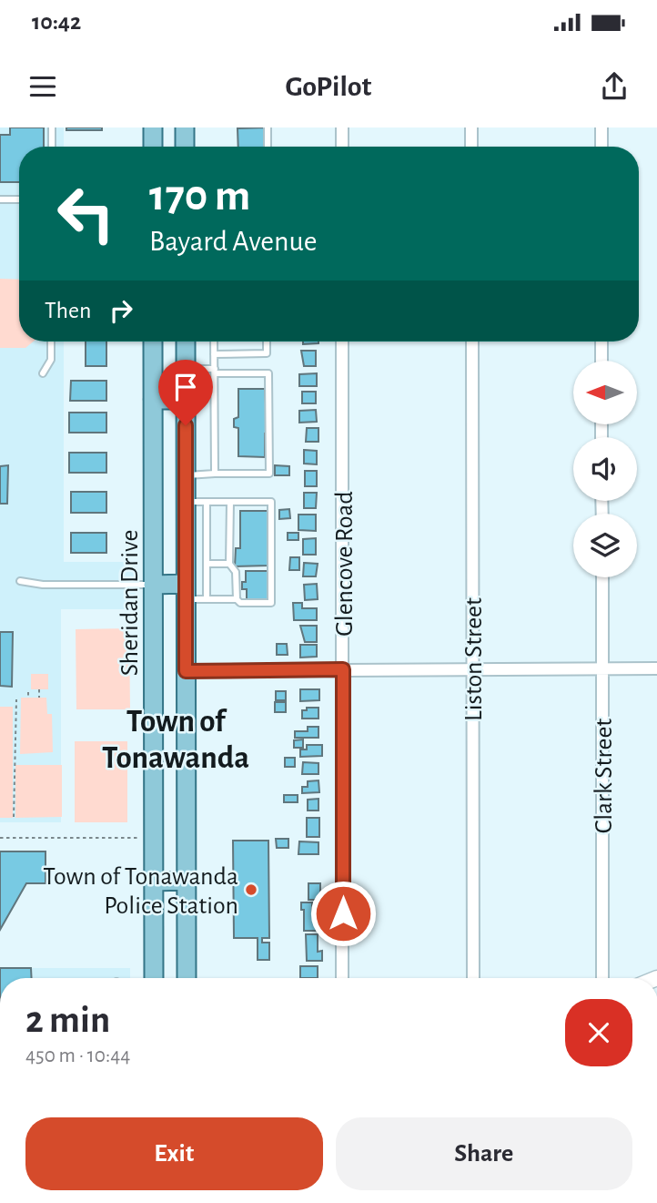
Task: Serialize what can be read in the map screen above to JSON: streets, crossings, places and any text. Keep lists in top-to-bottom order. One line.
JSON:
{"streets":{"main road":["Sheridan Drive"],"street":["Glencove Road","Liston Street","Clark Street"]},"districts":["Town of Tonawanda"],"places":["Town of Tonawanda Police Station"],"north":"left","page":{"status":"10:42","header":"GoPilot","turn":["170 m","Bayard Avenue"],"then":"Then","heading":["2 min","450 m · 10:44"],"buttons":["Exit","Share"]}}
